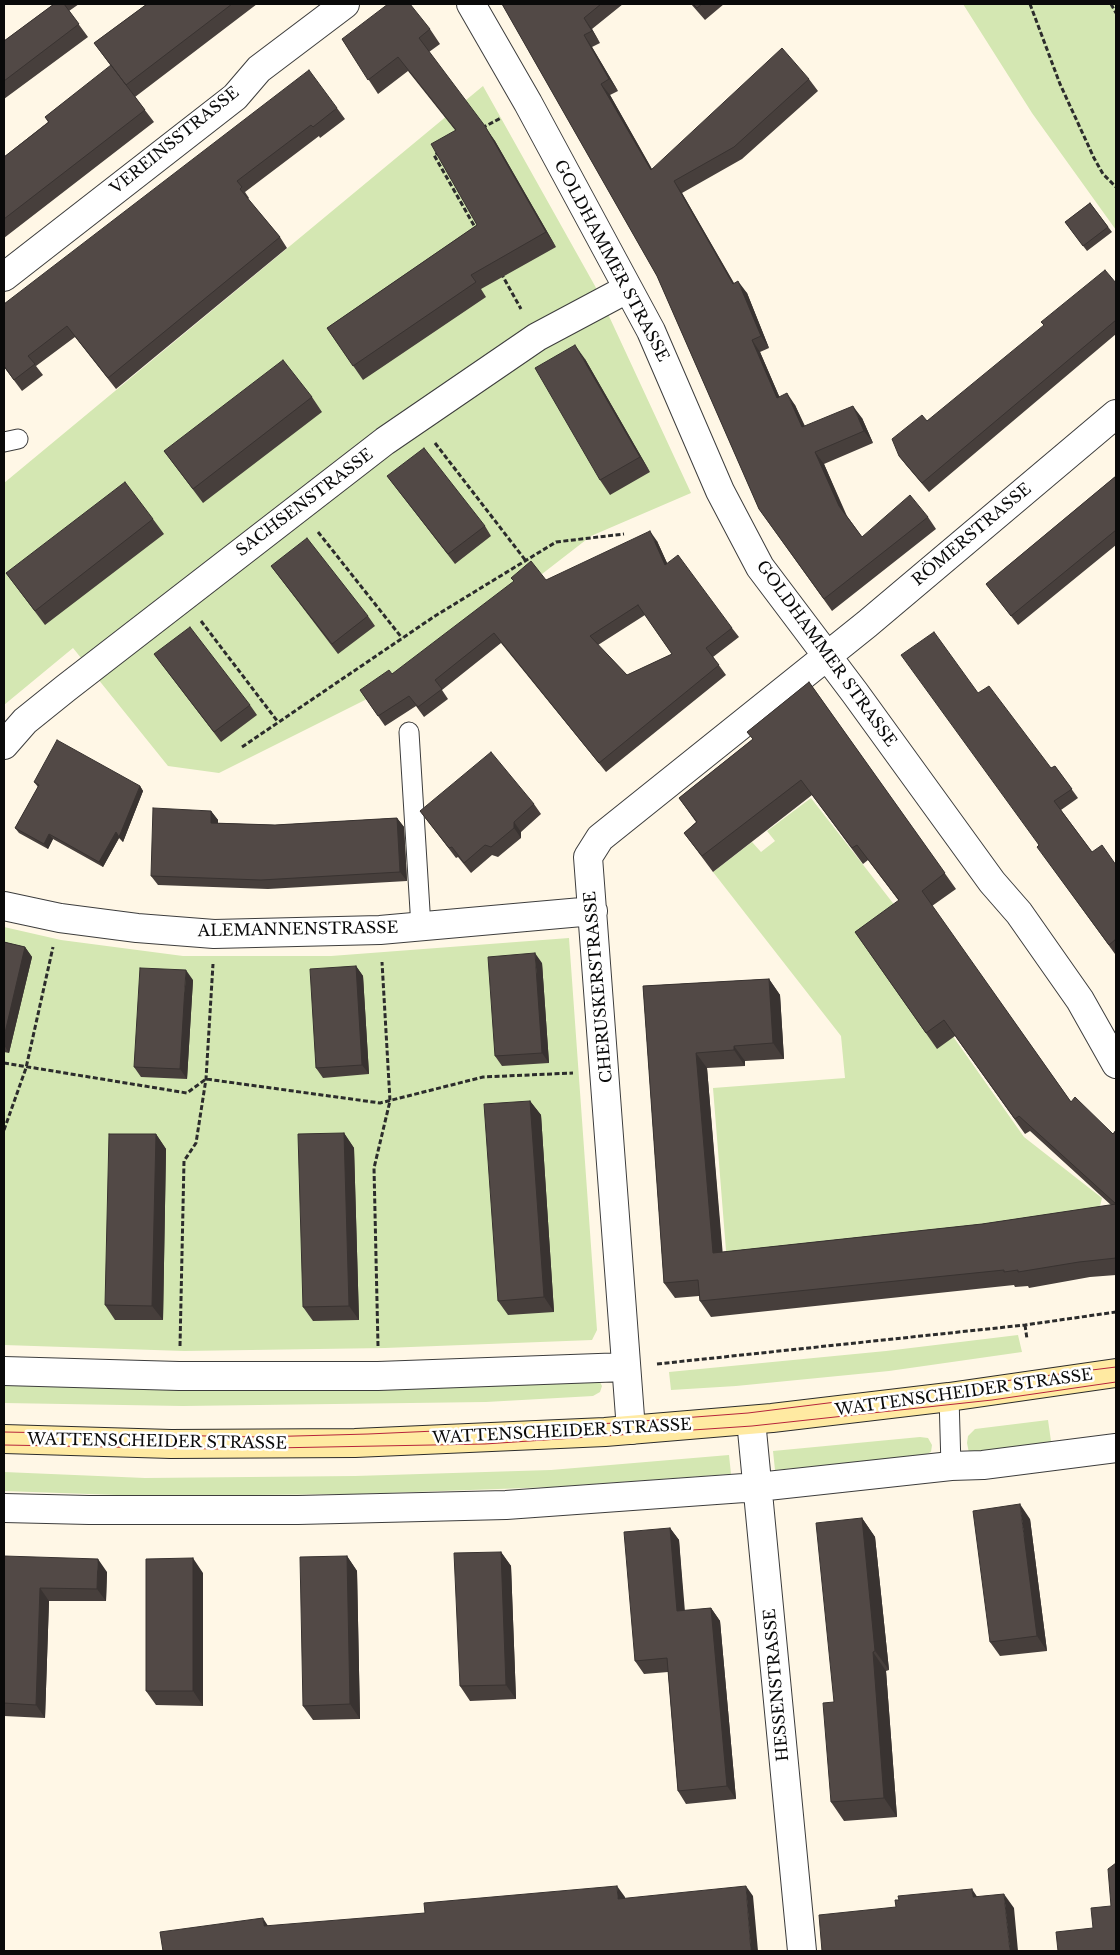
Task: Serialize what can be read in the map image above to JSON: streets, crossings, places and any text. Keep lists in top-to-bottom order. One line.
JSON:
{"streets":{"main road":["WATTENSCHEIDER STRASSE"],"street":["VEREINSSTRASSE","GOLDHAMMER STRASSE","SACHSENSTRASSE","RÖMERSTRASSE","ALEMANNENSTRASSE","CHERUSKERSTRASSE","HESSENSTRASSE"]},"crossings":[["GOLDHAMMER STRASSE","SACHSENSTRASSE"],["GOLDHAMMER STRASSE","RÖMERSTRASSE"],["GOLDHAMMER STRASSE","CHERUSKERSTRASSE"],["RÖMERSTRASSE","CHERUSKERSTRASSE"],["ALEMANNENSTRASSE","CHERUSKERSTRASSE"],["CHERUSKERSTRASSE","WATTENSCHEIDER STRASSE"],["WATTENSCHEIDER STRASSE","HESSENSTRASSE"]]}
